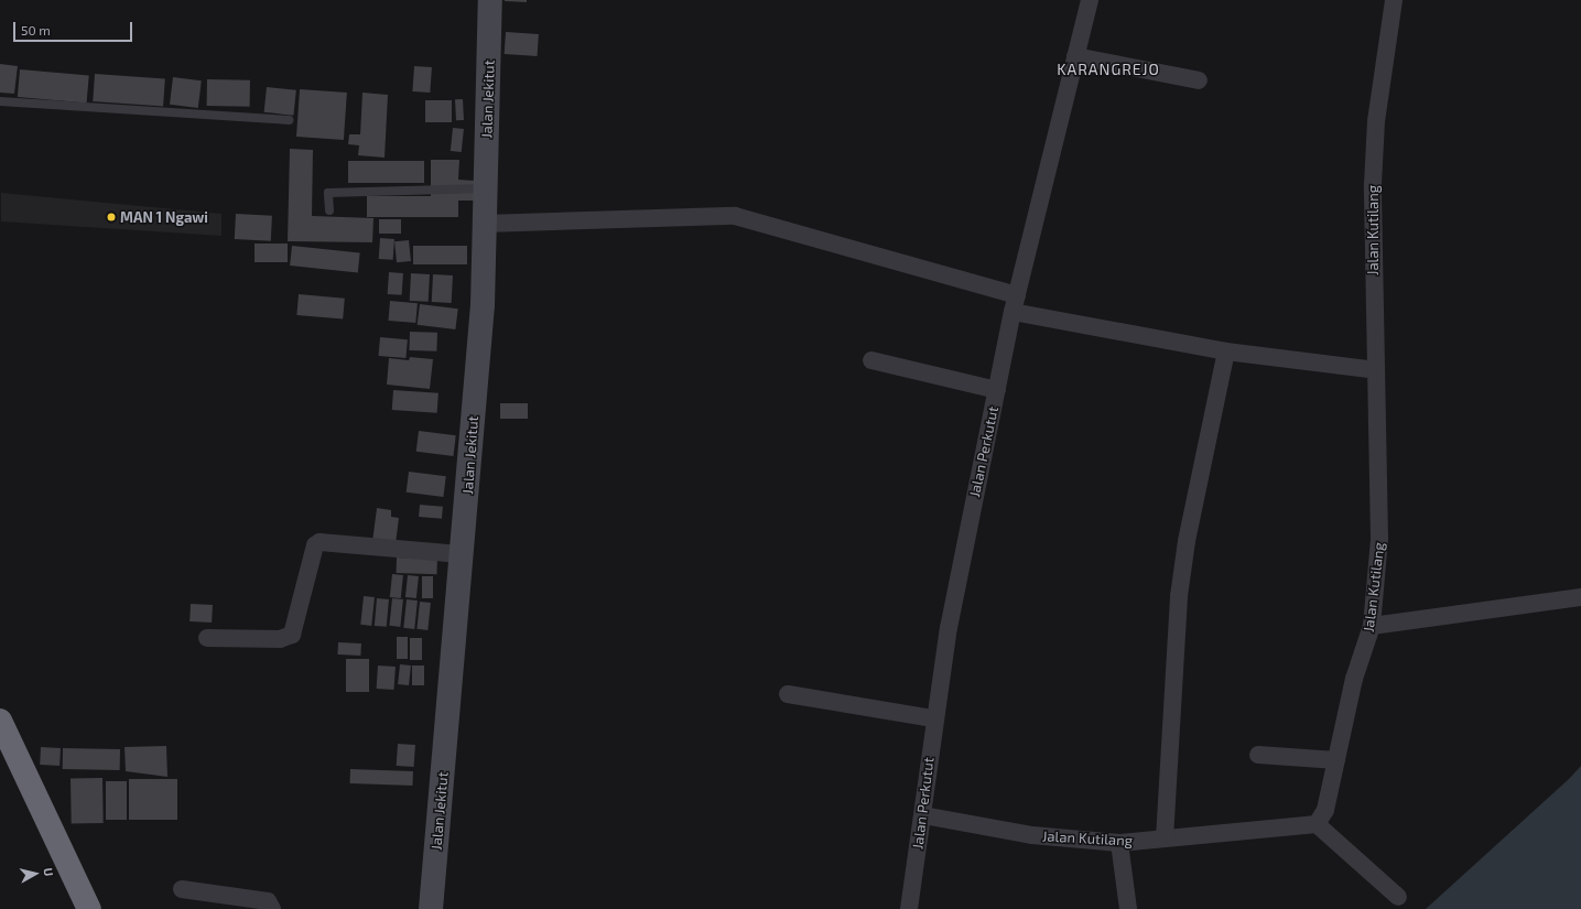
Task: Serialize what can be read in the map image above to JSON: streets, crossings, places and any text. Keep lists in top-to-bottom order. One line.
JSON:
{"streets":{"street":["Jalan Jekitut","Jalan Kutilang","Jalan Perkutut"]},"crossings":[["Jalan Kutilang","Jalan Perkutut"]],"districts":["KARANGREJO"],"places":["MAN 1 Ngawi"],"scale_bar":"50 m","north":"right"}
